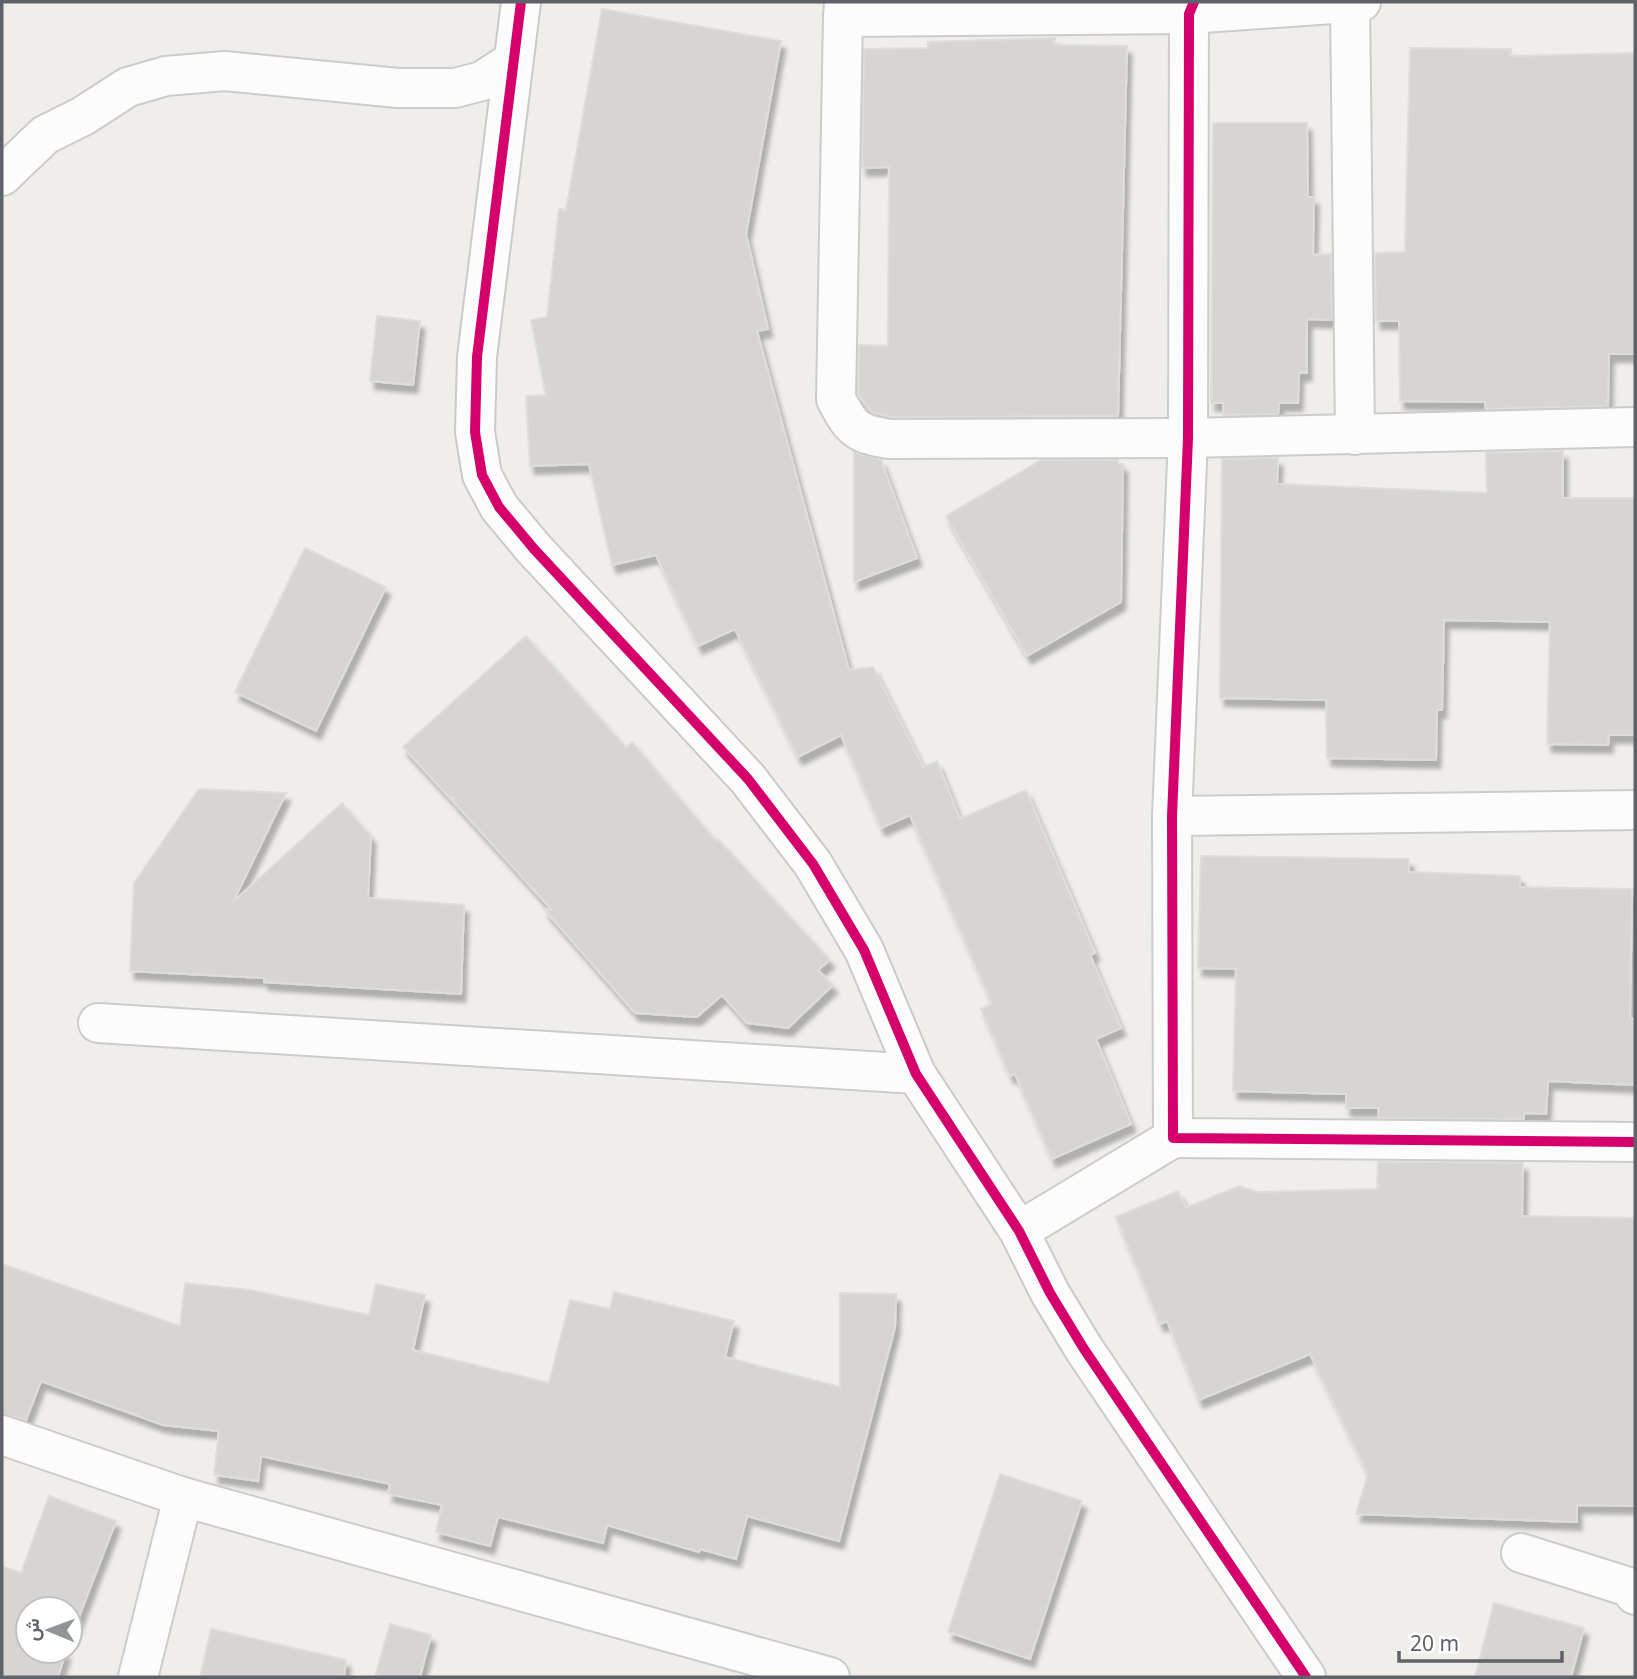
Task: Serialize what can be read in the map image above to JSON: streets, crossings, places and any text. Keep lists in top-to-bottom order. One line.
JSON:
{"scale_bar":"20 m","north":"left"}
